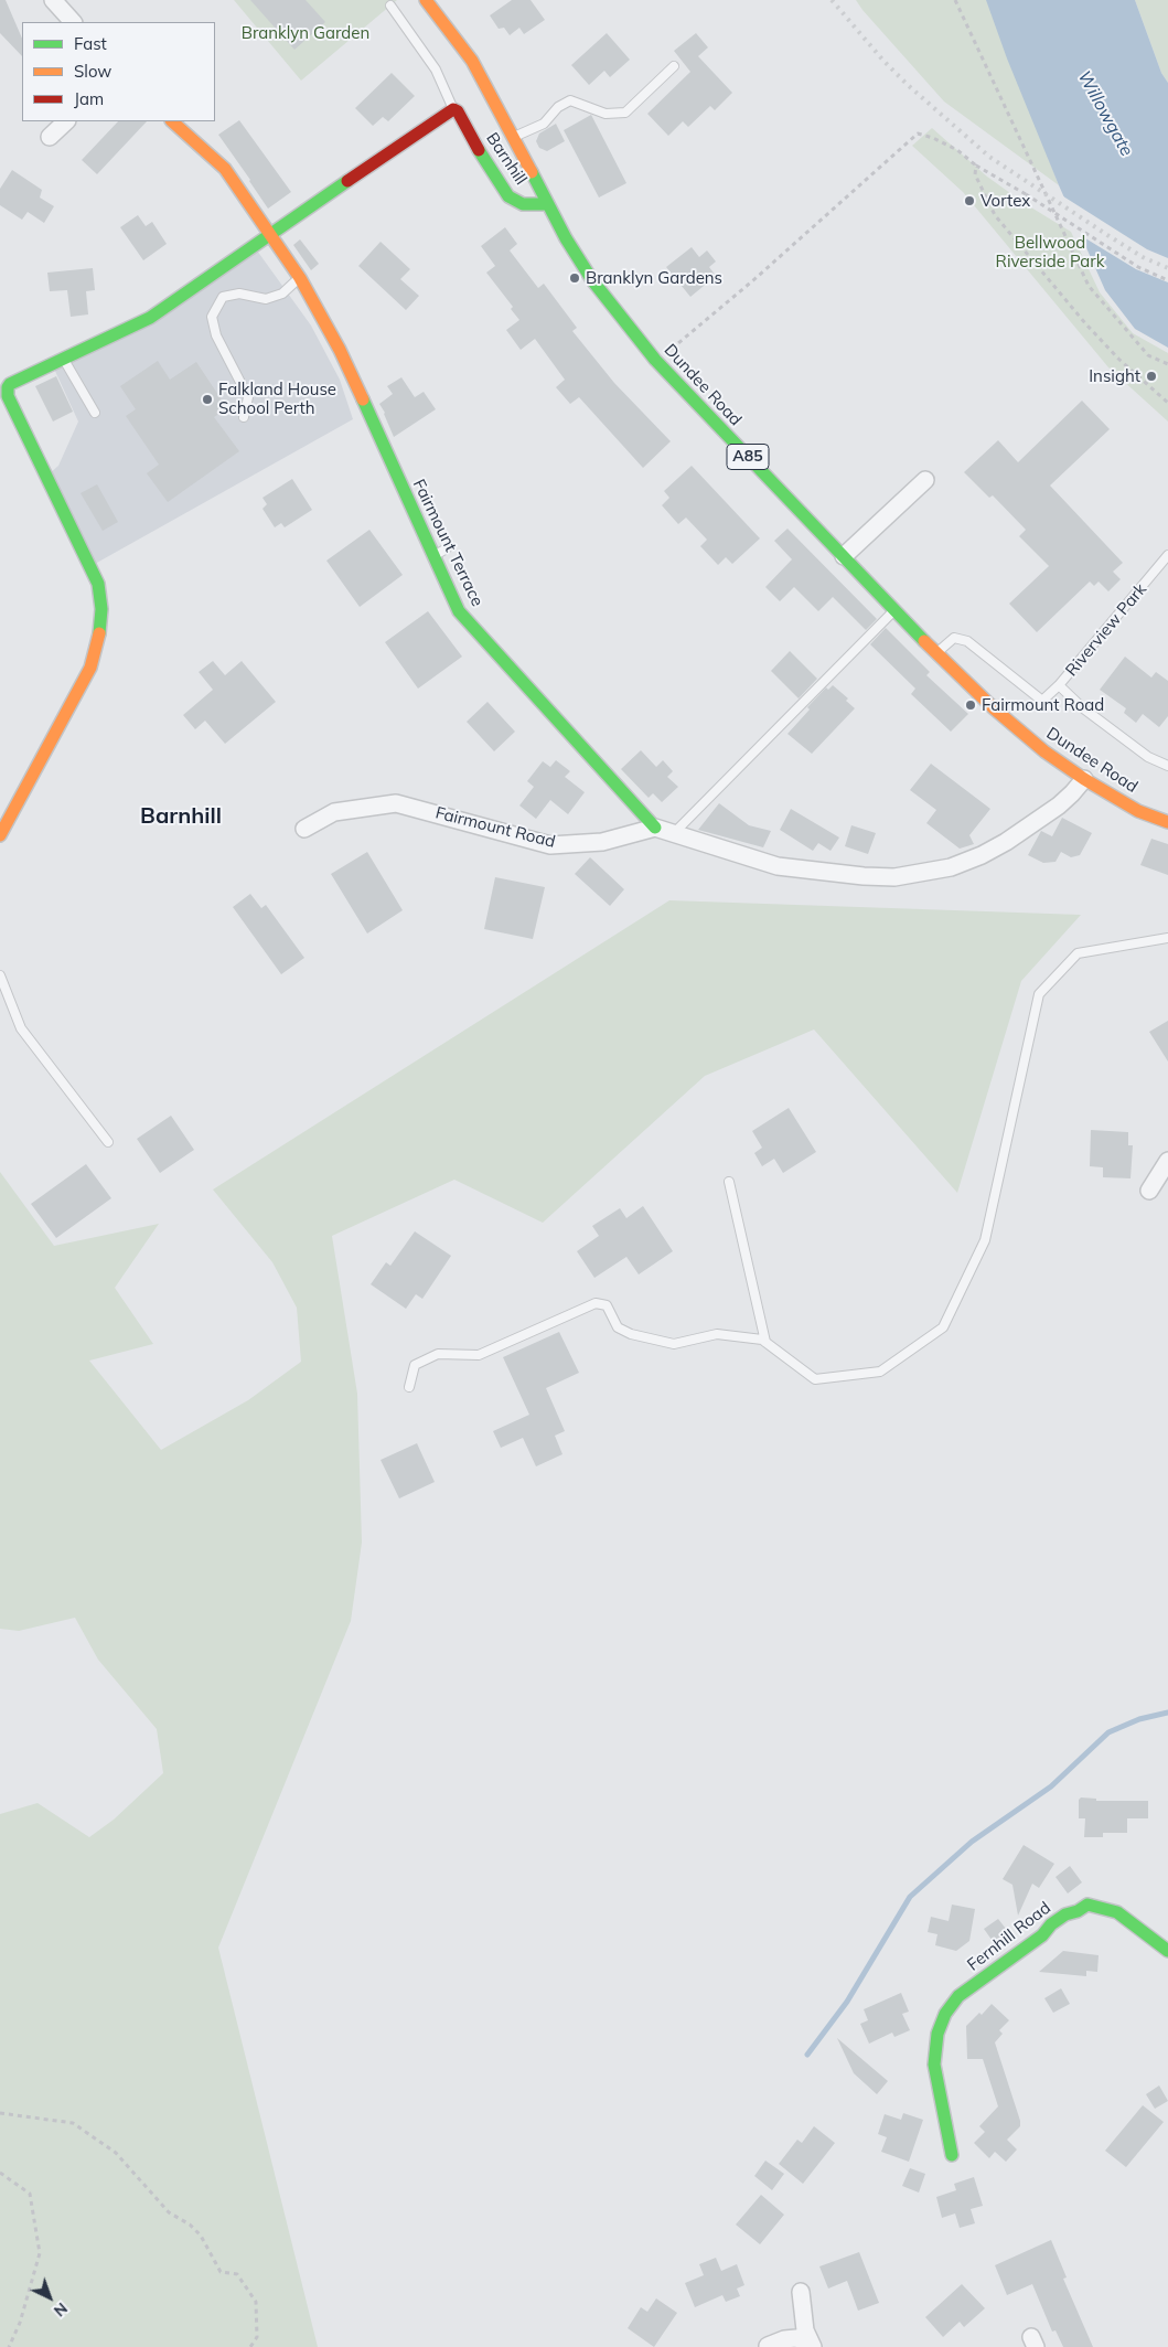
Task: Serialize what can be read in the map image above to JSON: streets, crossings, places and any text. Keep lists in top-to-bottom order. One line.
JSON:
{"streets":{"street":["Barnhill","Dundee Road","A85","Fairmount Terrace","Fairmount Road","Fernhill Road"],"lane":["Riverview Park"]},"crossings":[["Barnhill","Dundee Road"],["Dundee Road","Riverview Park"],["Fairmount Terrace","Fairmount Road"]],"districts":["Barnhill"],"water":["Willowgate"],"parks":["Branklyn Garden","Bellwood Riverside Park"],"places":["Vortex","Branklyn Gardens","Insight","Falkland House School Perth","Fairmount Road"],"legend":["Fast","Slow","Jam"],"north":"bottom right"}
